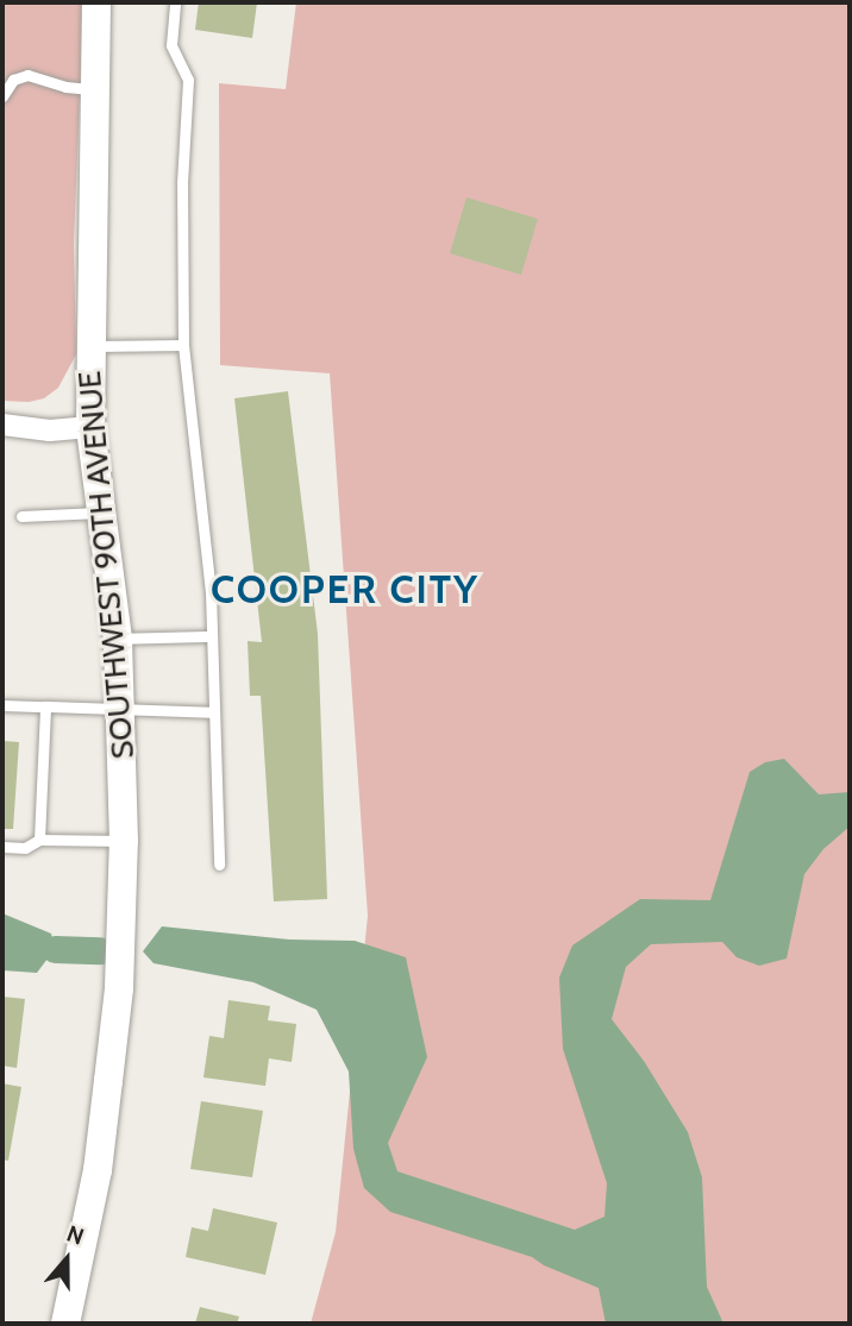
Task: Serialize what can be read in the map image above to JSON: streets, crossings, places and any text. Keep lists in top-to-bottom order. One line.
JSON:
{"streets":{"street":["SOUTHWEST 90TH AVENUE"]},"districts":["COOPER CITY"],"north":"top"}
